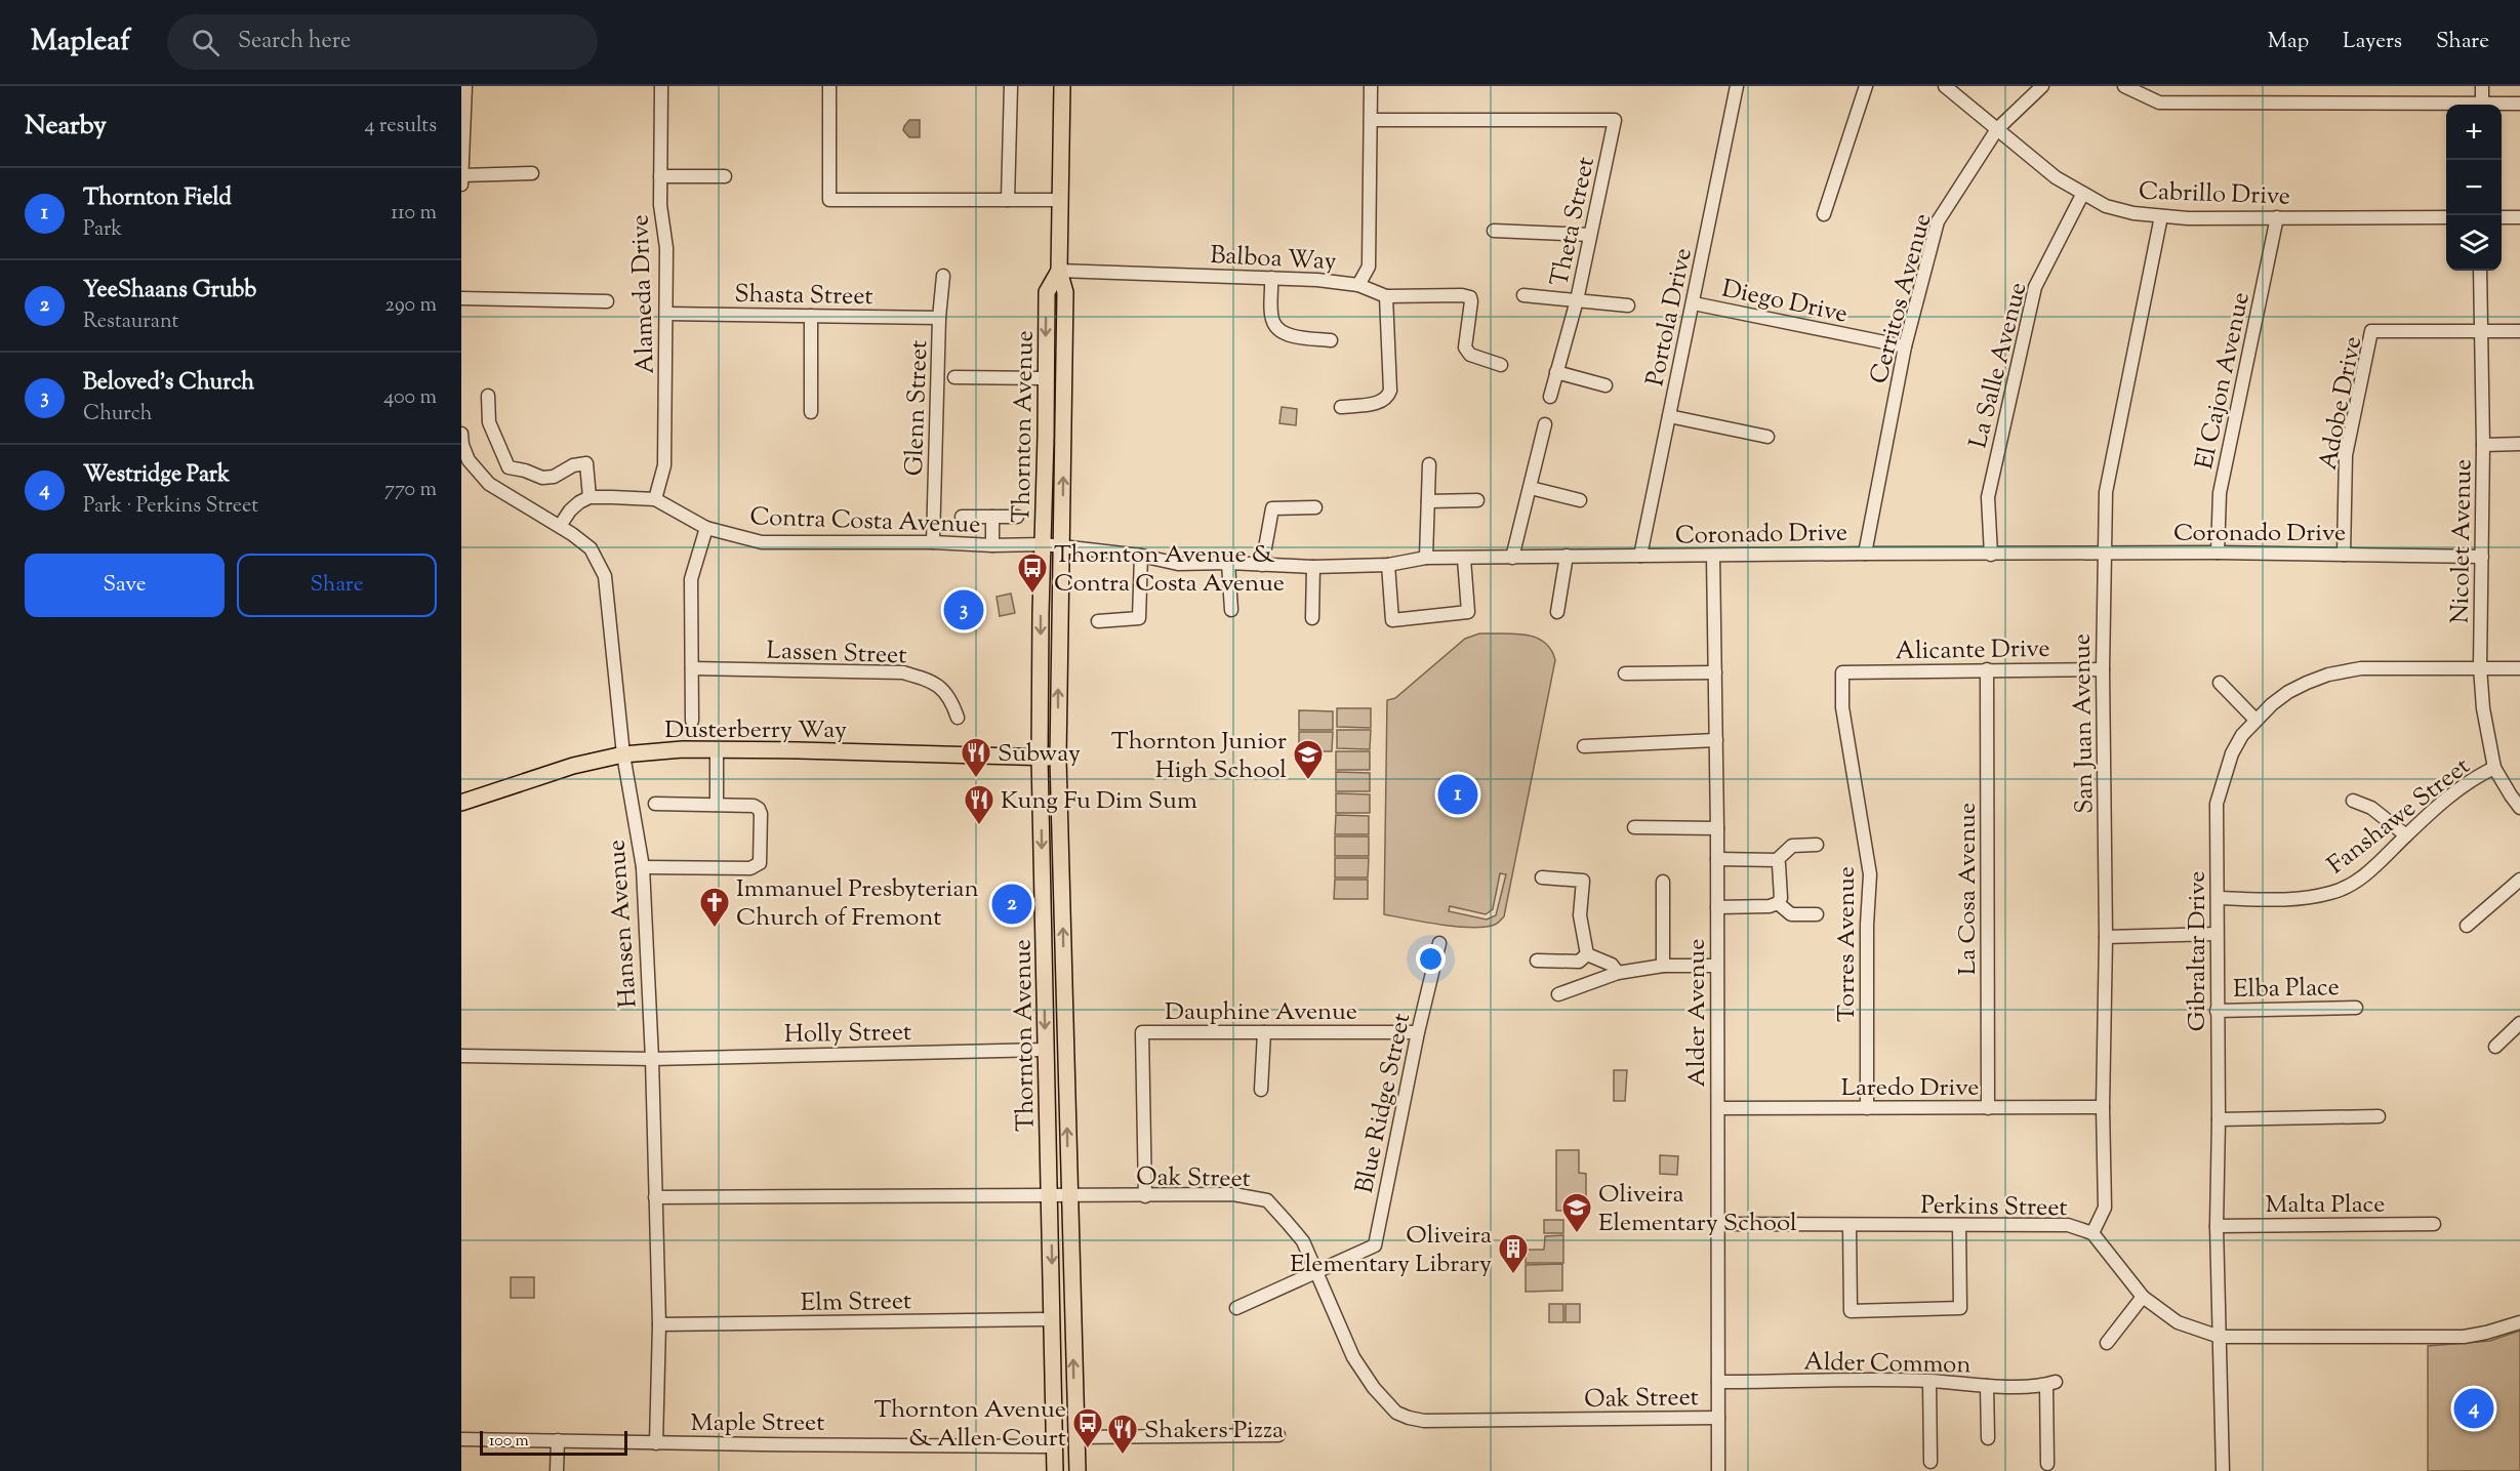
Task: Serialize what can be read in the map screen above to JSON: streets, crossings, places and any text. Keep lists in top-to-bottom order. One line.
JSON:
{"streets":{"main road":["Thornton Avenue","Dusterberry Way"],"street":["Cabrillo Drive","Theta Street","Balboa Way","Alameda Drive","Shasta Street","Cerritos Avenue","Diego Drive","Portola Drive","La Salle Avenue","El Cajon Avenue","Adobe Drive","Glenn Street","Contra Costa Avenue","Coronado Drive","Nicolet Avenue","Alicante Drive","Lassen Street","San Juan Avenue","Fanshawe Street","La Cosa Avenue","Hansen Avenue","Torres Avenue","Gibraltar Drive","Elba Place","Dauphine Avenue","Alder Avenue","Holly Street","Laredo Drive","Blue Ridge Street","Oak Street","Malta Place","Perkins Street","Elm Street","Alder Common","Maple Street"]},"crossings":[["Cabrillo Drive","Cerritos Avenue"],["Cabrillo Drive","La Salle Avenue"],["Cabrillo Drive","El Cajon Avenue"],["Cabrillo Drive","San Juan Avenue"],["Theta Street","Balboa Way"],["Balboa Way","Thornton Avenue"],["Alameda Drive","Shasta Street"],["Alameda Drive","Contra Costa Avenue"],["Shasta Street","Glenn Street"],["Cerritos Avenue","Diego Drive"],["Cerritos Avenue","Coronado Drive"],["Diego Drive","Portola Drive"],["Portola Drive","Coronado Drive"],["La Salle Avenue","Coronado Drive"],["El Cajon Avenue","Coronado Drive"],["Adobe Drive","Coronado Drive"],["Adobe Drive","Nicolet Avenue"],["Glenn Street","Contra Costa Avenue"],["Thornton Avenue","Contra Costa Avenue"],["Thornton Avenue","Coronado Drive"],["Thornton Avenue","Dusterberry Way"],["Thornton Avenue","Holly Street"],["Thornton Avenue","Oak Street"],["Thornton Avenue","Elm Street"],["Thornton Avenue","Maple Street"],["Contra Costa Avenue","Coronado Drive"],["Coronado Drive","Nicolet Avenue"],["Coronado Drive","San Juan Avenue"],["Coronado Drive","Alder Avenue"],["Nicolet Avenue","Fanshawe Street"],["Nicolet Avenue","Gibraltar Drive"],["Alicante Drive","San Juan Avenue"],["Alicante Drive","La Cosa Avenue"],["Alicante Drive","Torres Avenue"],["San Juan Avenue","Laredo Drive"],["San Juan Avenue","Perkins Street"],["Dusterberry Way","Hansen Avenue"],["Fanshawe Street","Gibraltar Drive"],["La Cosa Avenue","Laredo Drive"],["Hansen Avenue","Holly Street"],["Hansen Avenue","Oak Street"],["Hansen Avenue","Elm Street"],["Hansen Avenue","Maple Street"],["Torres Avenue","Laredo Drive"],["Gibraltar Drive","Elba Place"],["Gibraltar Drive","Malta Place"],["Gibraltar Drive","Perkins Street"],["Dauphine Avenue","Blue Ridge Street"],["Dauphine Avenue","Oak Street"],["Alder Avenue","Laredo Drive"],["Alder Avenue","Oak Street"],["Alder Avenue","Perkins Street"],["Alder Avenue","Alder Common"],["Blue Ridge Street","Oak Street"]],"places":{"bus stop":["Thornton Avenue & Contra Costa Avenue","Thornton Avenue & Allen Court"],"restaurant":["Subway","Kung Fu Dim Sum","Shakers Pizza"],"school or university":["Thornton Junior High School","Oliveira Elementary School"],"church":["Immanuel Presbyterian Church of Fremont"],"building":["Oliveira Elementary Library"]},"scale_bar":"100 m","page":{"header":"Mapleaf","search":"Search here","nav":["Map","Layers","Share"],"heading":["Nearby","4 results"],"map_buttons":["+","−"],"list":[{"mark":"1","name":"Thornton Field","note":"Park","value":"110 m"},{"mark":"2","name":"YeeShaans Grubb","note":"Restaurant","value":"290 m"},{"mark":"3","name":"Beloved's Church","note":"Church","value":"400 m"},{"mark":"4","name":"Westridge Park","note":"Park · Perkins Street","value":"770 m"}],"buttons":["Save","Share"],"pins":["3","1","2","4"],"scale":"100 m"}}
